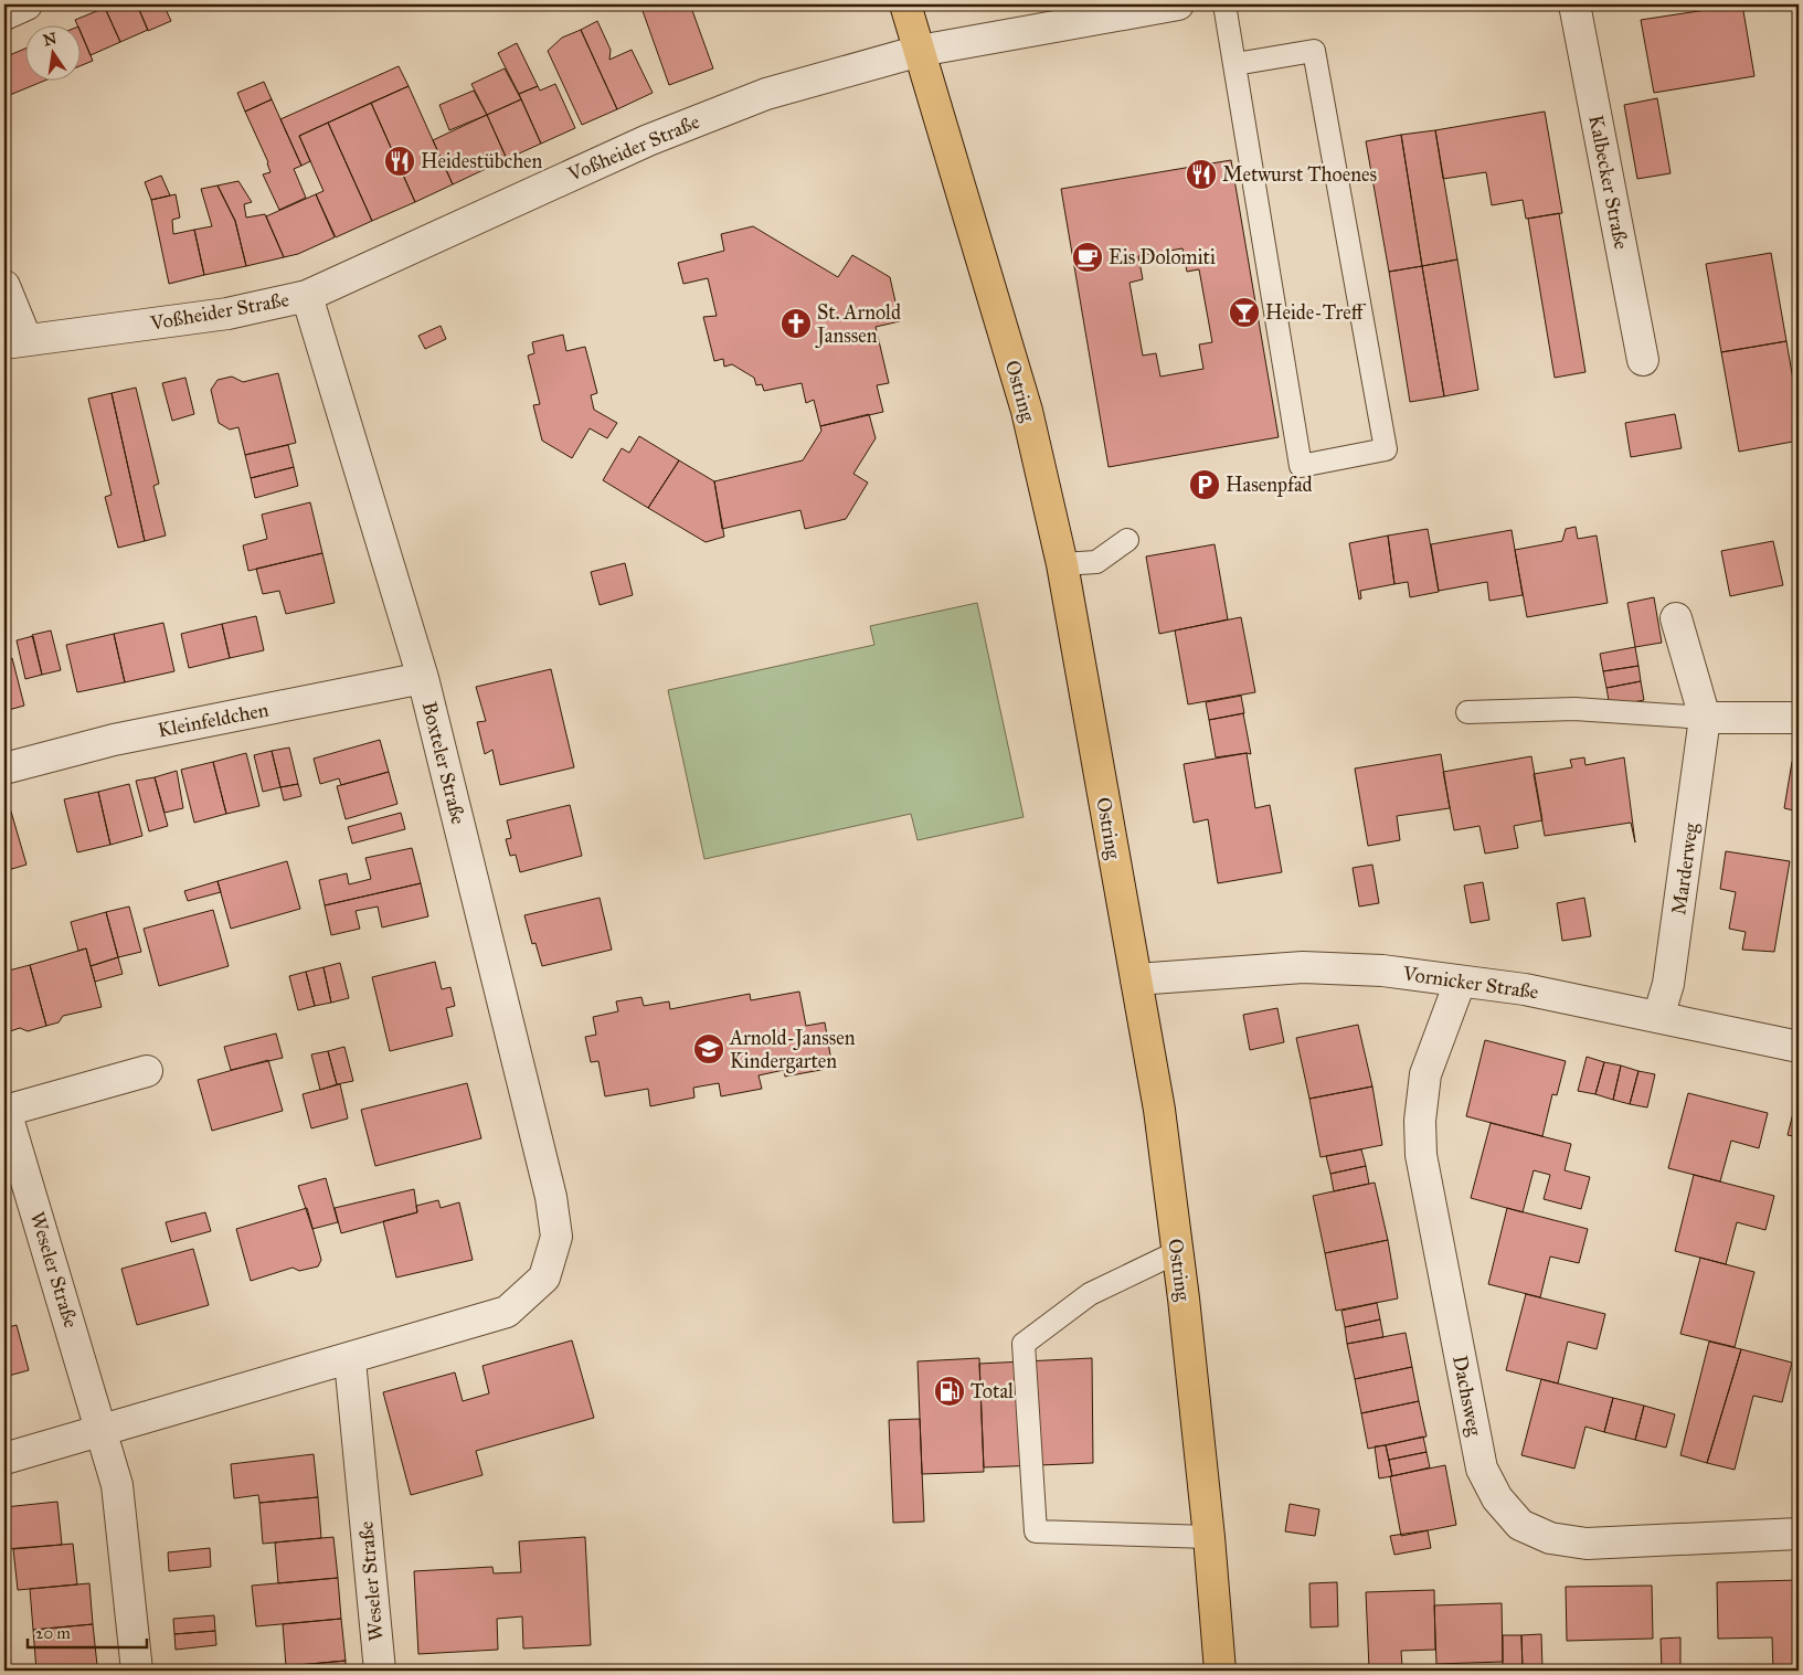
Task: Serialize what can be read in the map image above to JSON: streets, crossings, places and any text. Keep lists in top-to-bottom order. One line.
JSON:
{"streets":{"main road":["Ostring"],"street":["Voßheider Straße","Kalbecker Straße","Kleinfeldchen","Boxteler Straße","Marderweg","Vornicker Straße","Weseler Straße","Dachsweg"]},"crossings":[["Voßheider Straße","Ostring"],["Voßheider Straße","Boxteler Straße"],["Ostring","Vornicker Straße"],["Kleinfeldchen","Boxteler Straße"],["Boxteler Straße","Weseler Straße"],["Marderweg","Vornicker Straße"],["Vornicker Straße","Dachsweg"]],"places":{"restaurant":["Heidestübchen","Metwurst Thoenes"],"cafe":["Eis Dolomiti"],"bar":["Heide-Treff"],"church":["St. Arnold Janssen"],"parking":["Hasenpfad"],"school or university":["Arnold-Janssen Kindergarten"],"fuel station":["Total"]},"scale_bar":"20 m","north":"top"}
